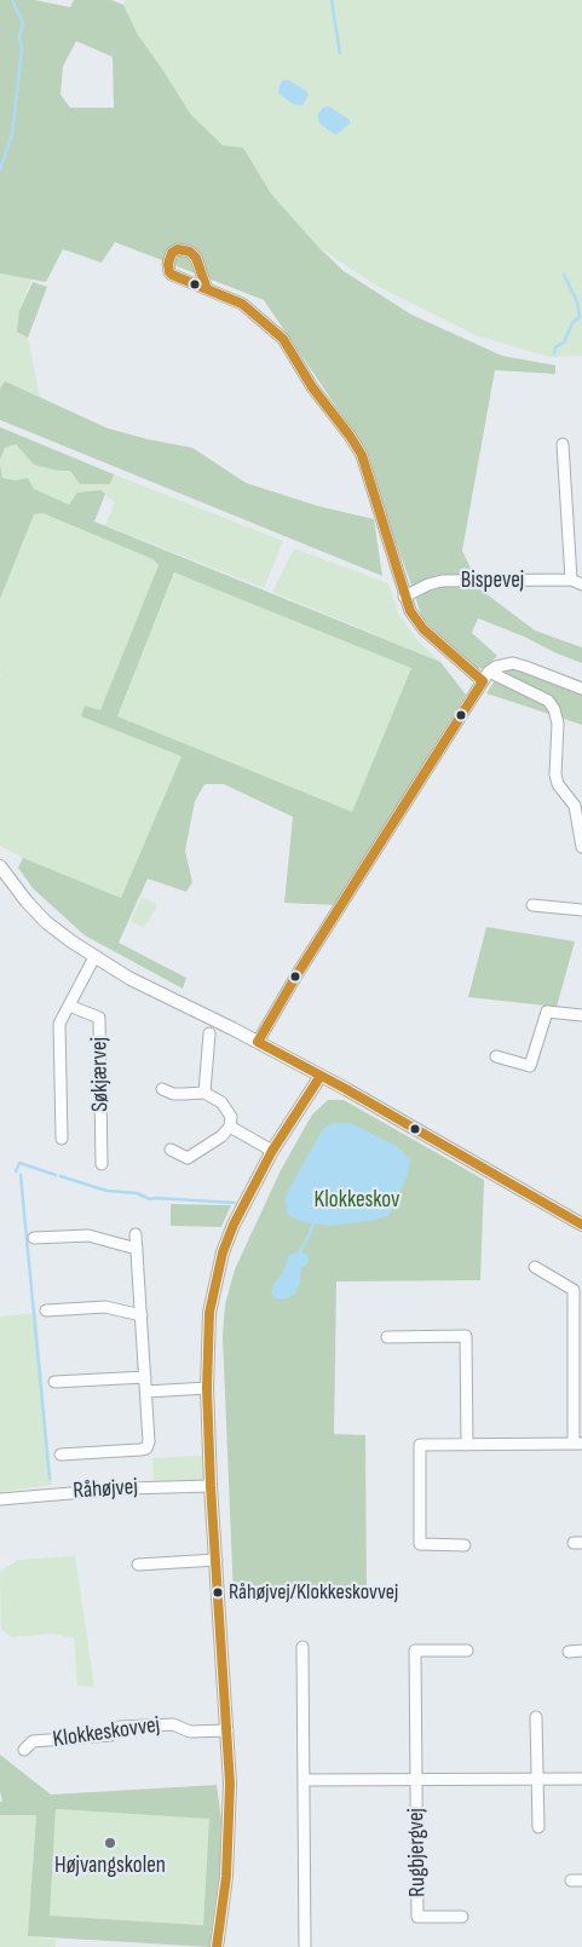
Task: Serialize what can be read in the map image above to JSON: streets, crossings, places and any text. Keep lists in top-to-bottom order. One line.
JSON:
{"streets":{"street":["Bispevej","Søkjærvej","Råhøjvej","Klokkeskovvej","Rugbjergvej"]},"parks":["Klokkeskov"],"places":["Råhøjvej/Klokkeskovvej","Højvangskolen"]}
